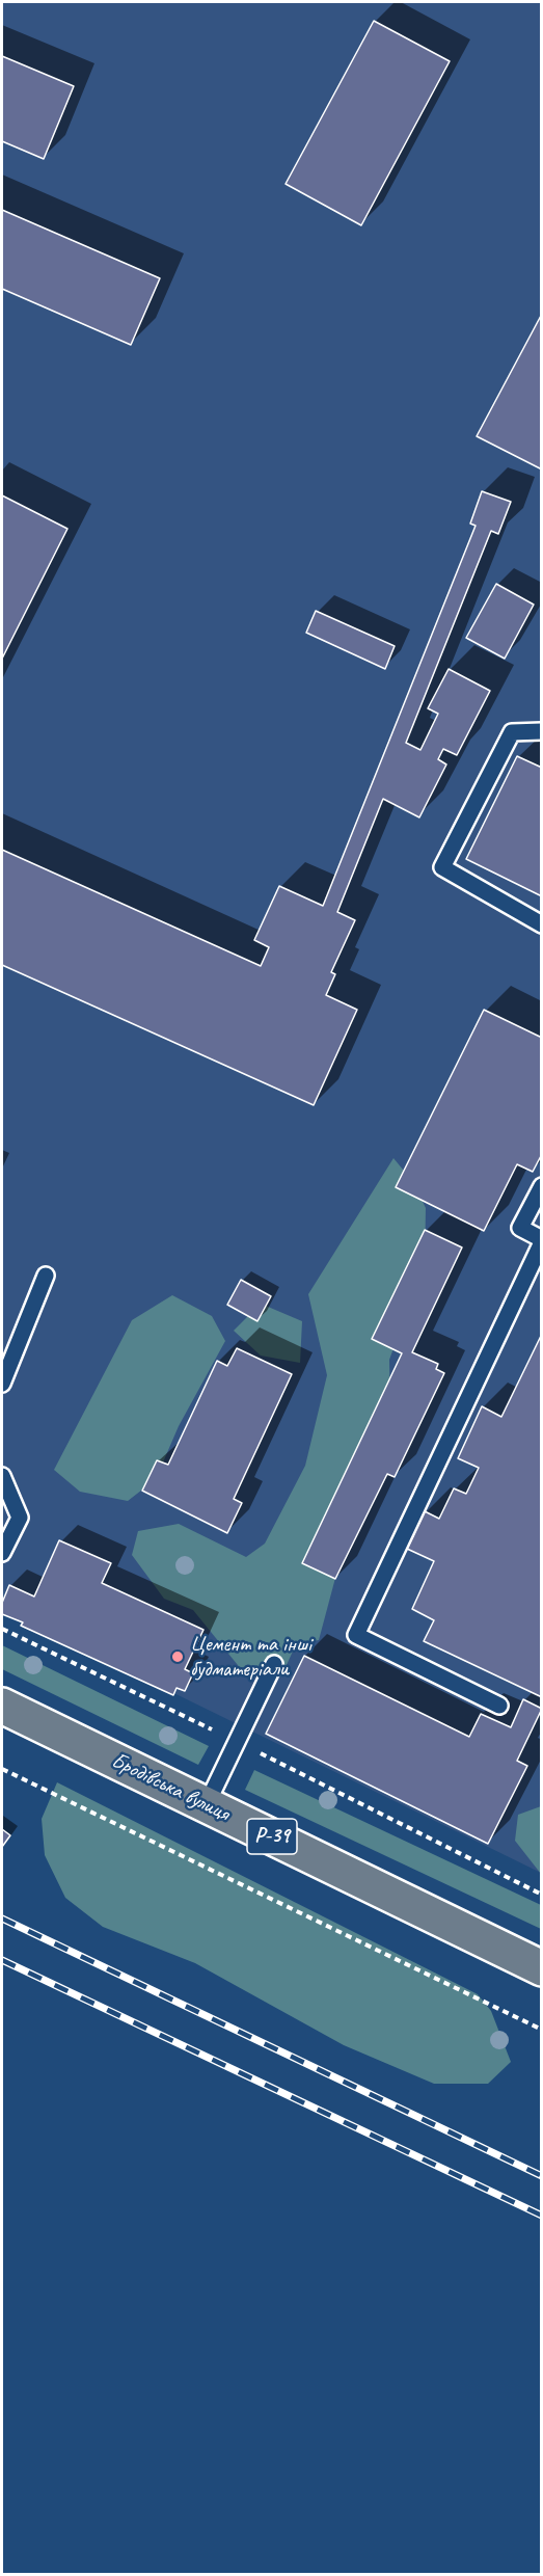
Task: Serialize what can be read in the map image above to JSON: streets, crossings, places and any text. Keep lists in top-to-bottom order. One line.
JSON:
{"streets":{"main road":["Бродівська вулиця","Р-39"]},"places":["Цемент та інші будматеріали"]}
